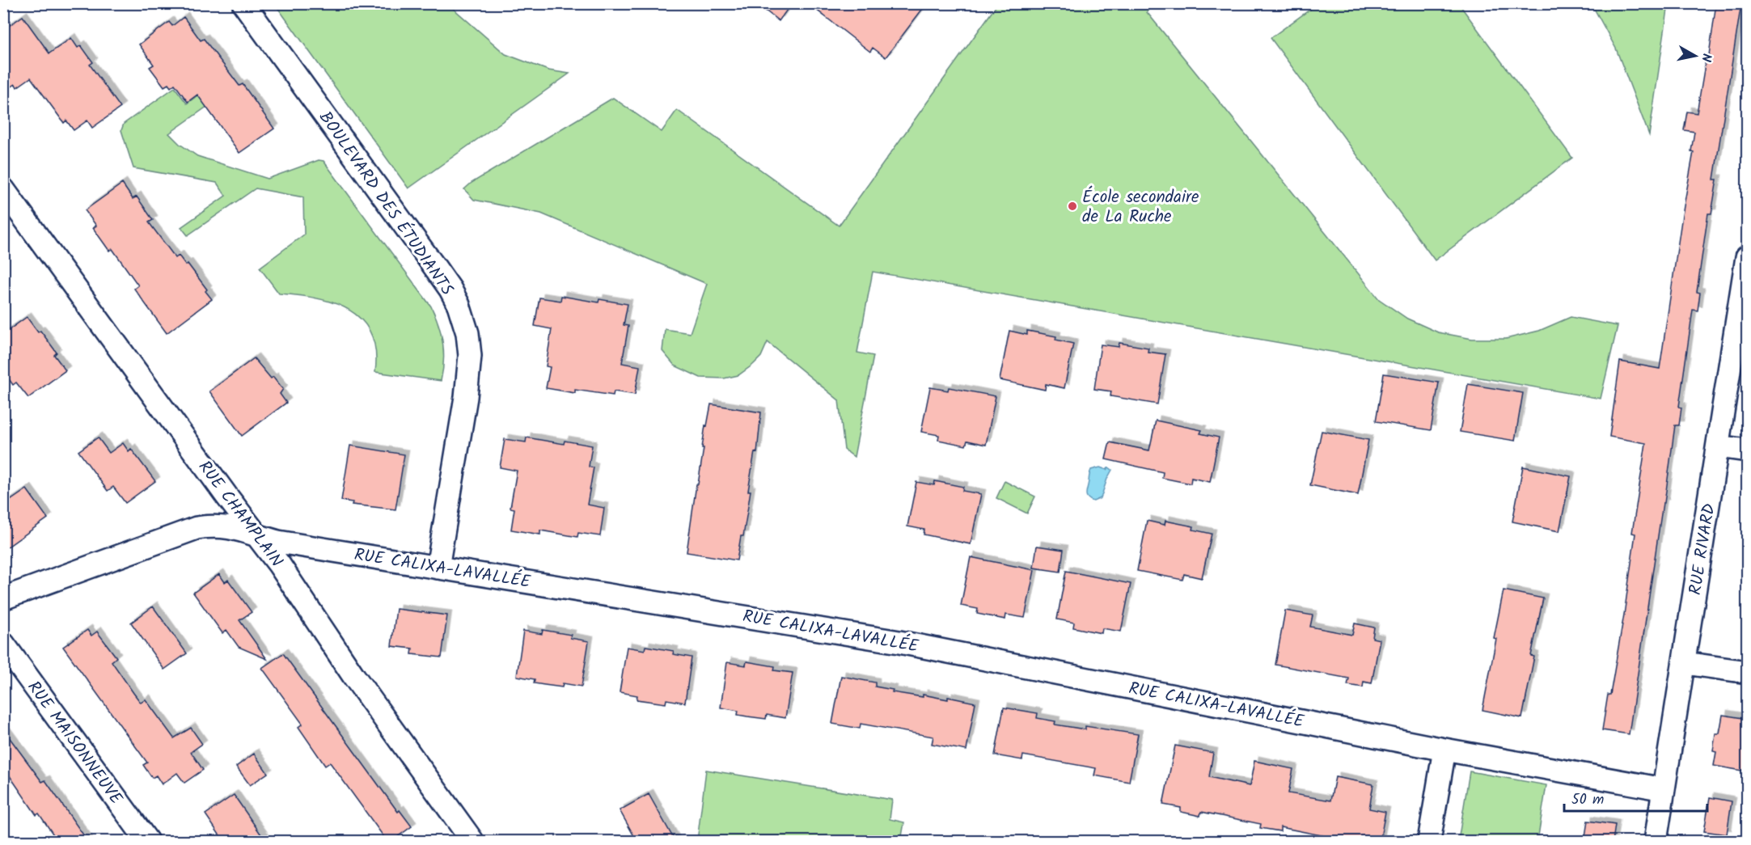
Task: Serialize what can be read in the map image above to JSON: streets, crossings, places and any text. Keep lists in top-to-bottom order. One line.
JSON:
{"streets":{"street":["BOULEVARD DES ÉTUDIANTS","RUE CHAMPLAIN","RUE RIVARD","RUE CALIXA-LAVALLÉE","RUE MAISONNEUVE"]},"crossings":[["BOULEVARD DES ÉTUDIANTS","RUE CALIXA-LAVALLÉE"],["RUE CHAMPLAIN","RUE CALIXA-LAVALLÉE"],["RUE RIVARD","RUE CALIXA-LAVALLÉE"]],"places":["École secondaire de La Ruche"],"scale_bar":"50 m","north":"right"}
